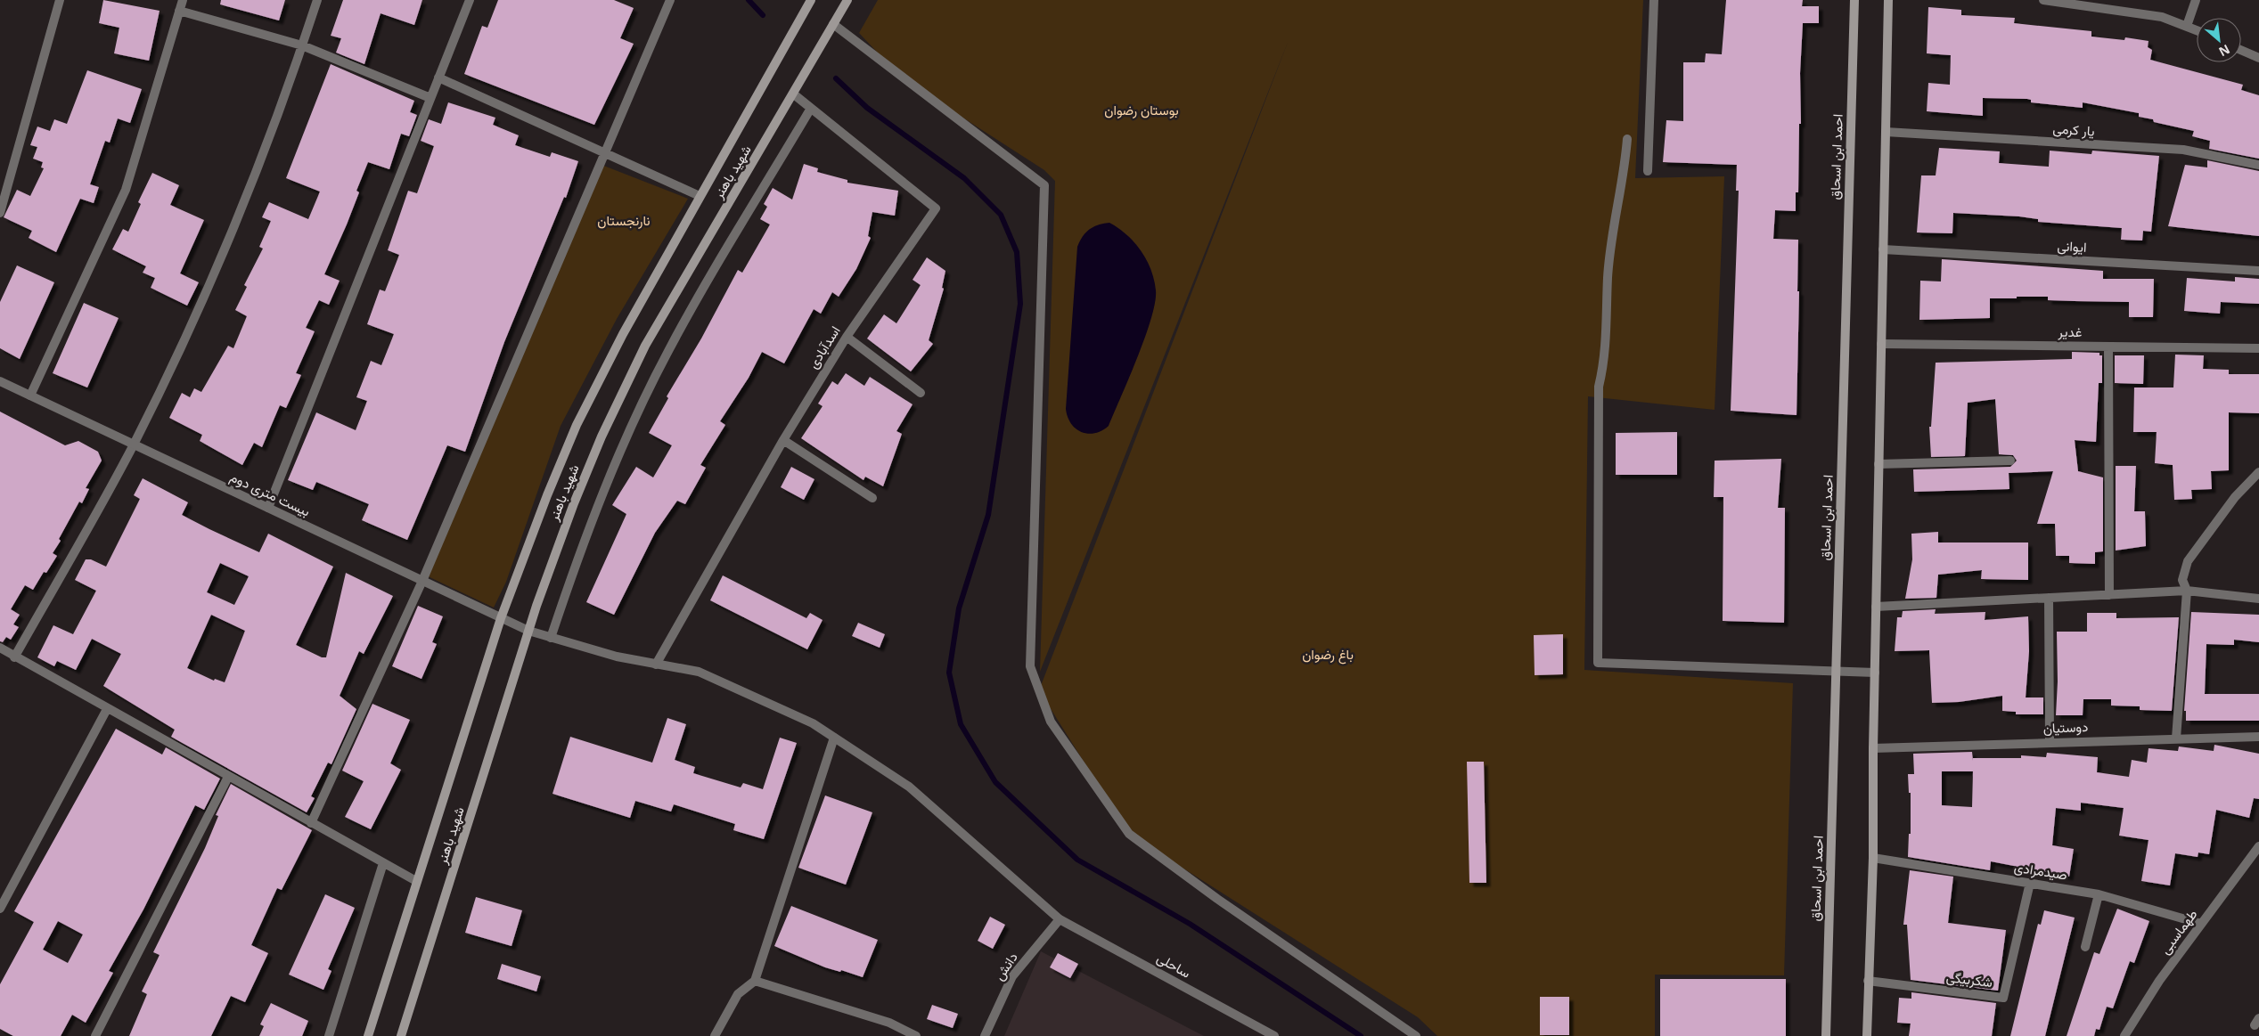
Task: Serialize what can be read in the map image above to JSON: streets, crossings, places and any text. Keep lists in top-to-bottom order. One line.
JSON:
{"streets":{"main road":["احمد ابن اسحاق","شهید باهنر"],"street":["یار کرمی","ایوانی","غدیر","اسدآبادی","بیست متری دوم","دوستیان","صیدمرادی","طهماسبی","ساحلی","دانش","شکربیگی"]},"crossings":[["شهید باهنر","اسدآبادی"],["شهید باهنر","بیست متری دوم"],["اسدآبادی","بیست متری دوم"],["بیست متری دوم","ساحلی"],["صیدمرادی","طهماسبی"],["صیدمرادی","شکربیگی"],["ساحلی","دانش"]],"parks":["بوستان رضوان","نارنجستان","باغ رضوان"],"north":"bottom right"}
